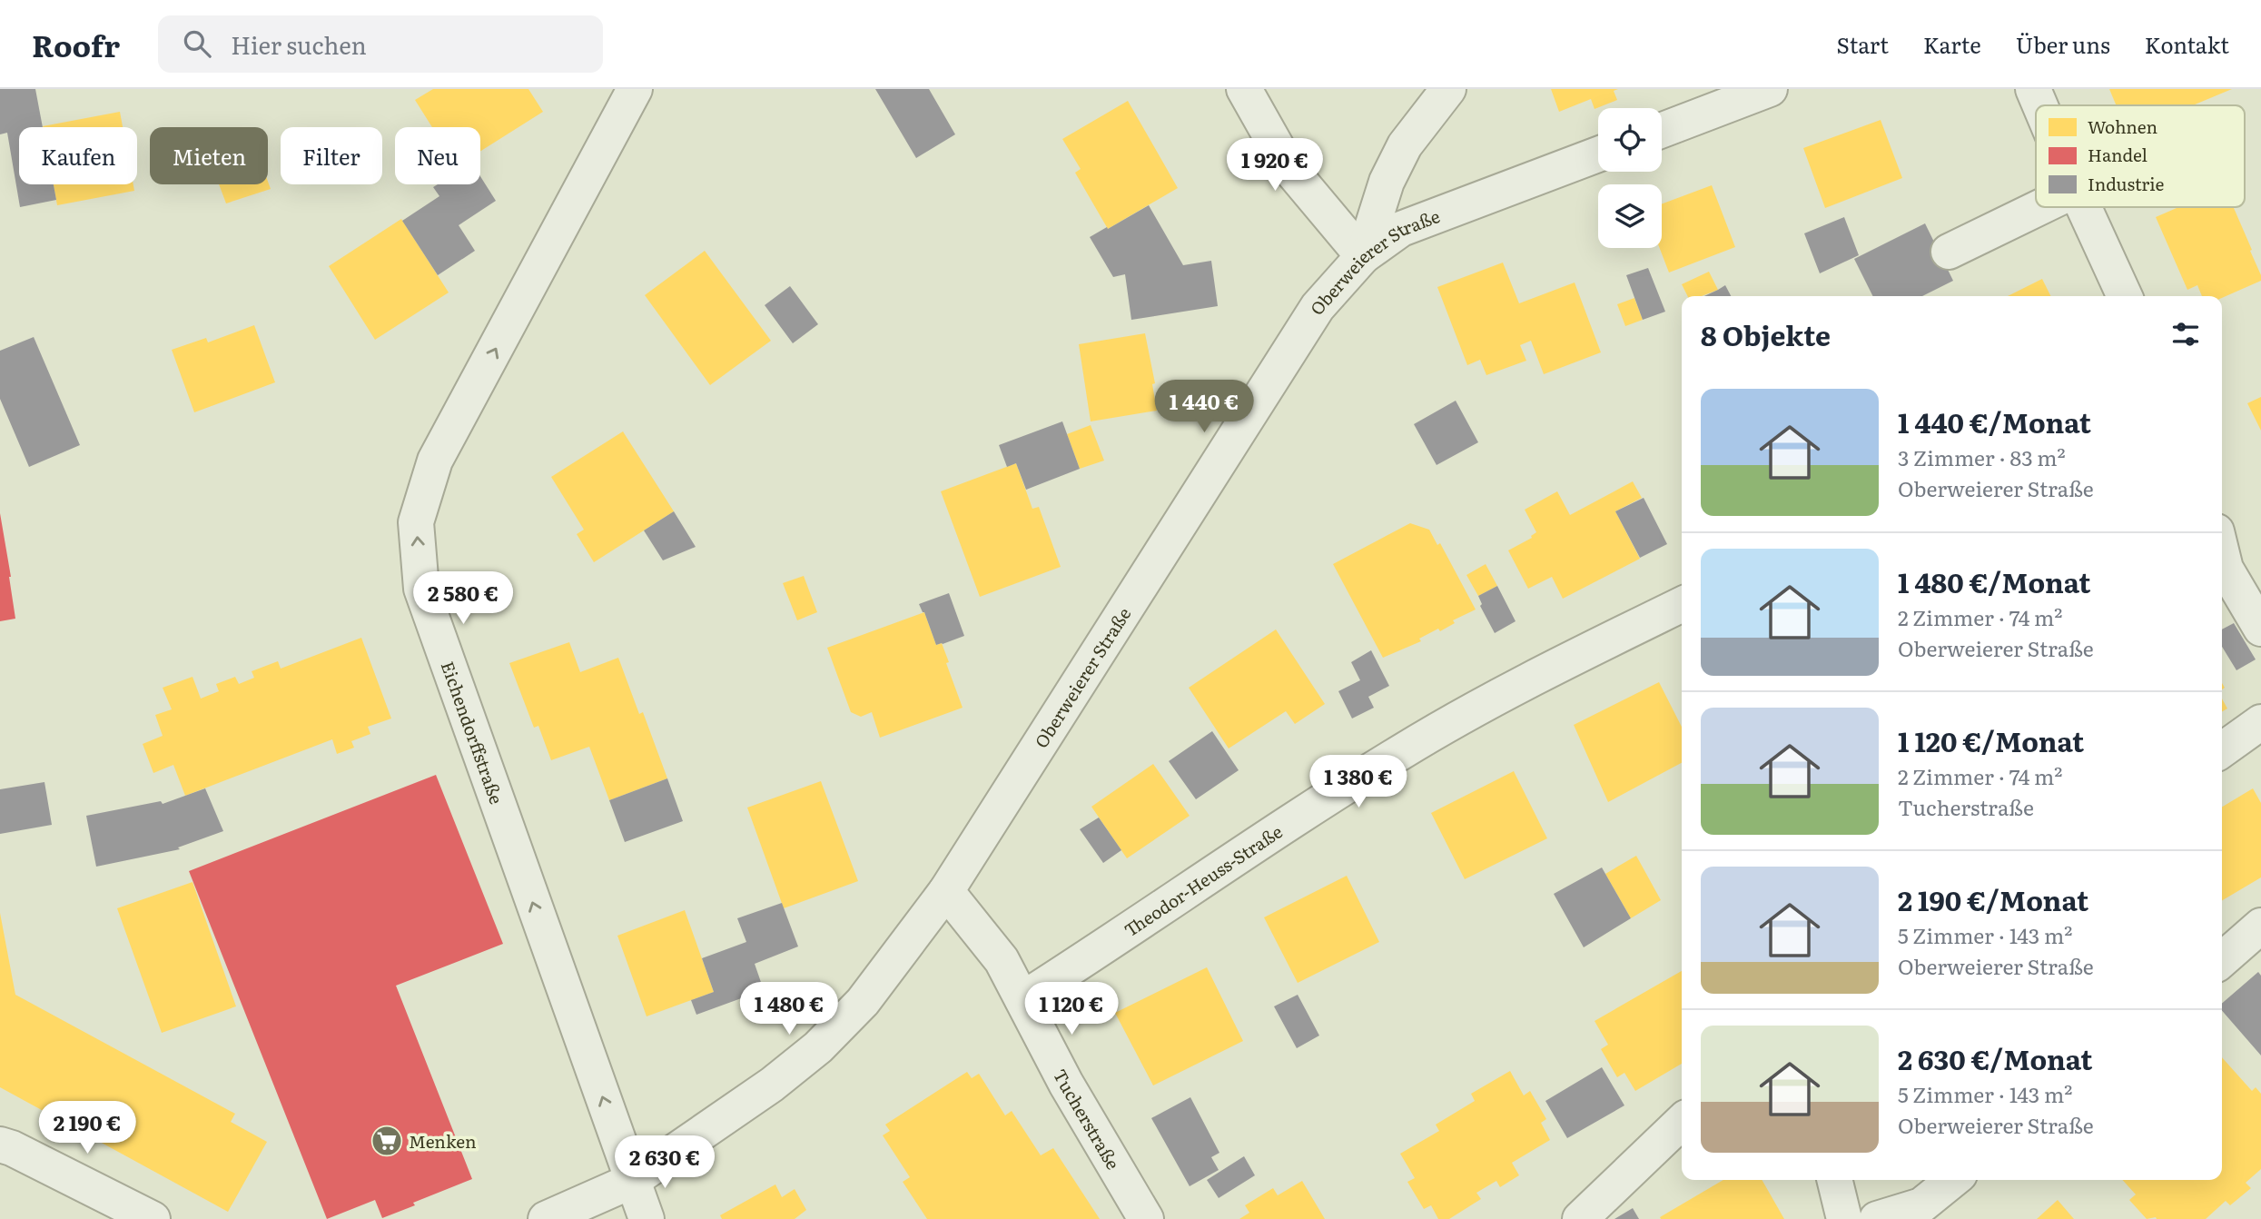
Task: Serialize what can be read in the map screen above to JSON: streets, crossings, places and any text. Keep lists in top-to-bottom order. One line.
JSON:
{"streets":{"street":["Oberweierer Straße","Eichendorffstraße","Theodor-Heuss-Straße","Tucherstraße"]},"crossings":[["Oberweierer Straße","Eichendorffstraße"],["Oberweierer Straße","Tucherstraße"],["Theodor-Heuss-Straße","Tucherstraße"]],"one_way":["Eichendorffstraße"],"places":{"supermarket":["Menken"]},"legend":["Wohnen","Handel","Industrie"],"page":{"header":"Roofr","search":"Hier suchen","nav":["Start","Karte","Über uns","Kontakt"],"chip":["Kaufen","Mieten","Filter","Neu"],"price":["1 920 €","1 440 €","2 580 €","1 380 €","1 480 €","1 120 €","2 190 €","2 630 €"],"heading":"8 Objekte","list":[{"name":"1 440 €/Monat","note":"3 Zimmer · 83 m² · Oberweierer Straße"},{"name":"1 480 €/Monat","note":"2 Zimmer · 74 m² · Oberweierer Straße"},{"name":"1 120 €/Monat","note":"2 Zimmer · 74 m² · Tucherstraße"},{"name":"2 190 €/Monat","note":"5 Zimmer · 143 m² · Oberweierer Straße"},{"name":"2 630 €/Monat","note":"5 Zimmer · 143 m² · Oberweierer Straße"}]}}
